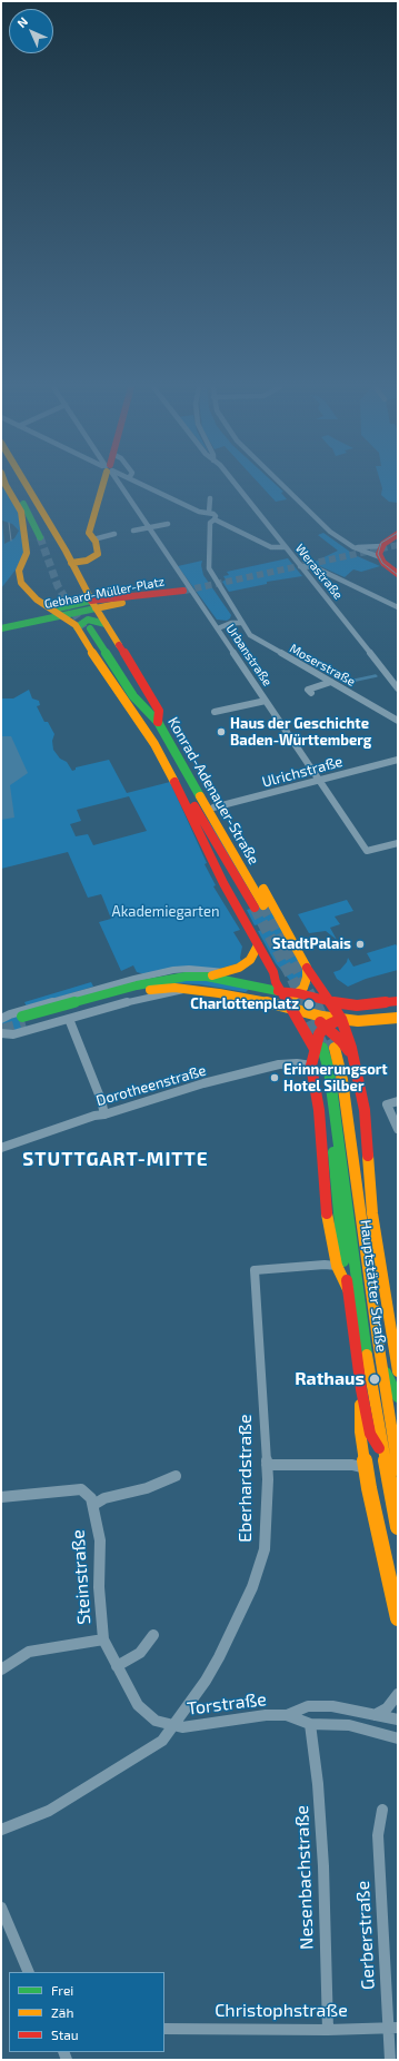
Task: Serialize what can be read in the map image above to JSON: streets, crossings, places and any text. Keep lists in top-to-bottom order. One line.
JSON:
{"streets":{"main road":["Gebhard-Müller-Platz","Konrad-Adenauer-Straße","Hauptstätter Straße"],"street":["Werastraße","Urbanstraße","Moserstraße","Ulrichstraße","Dorotheenstraße","Eberhardstraße","Steinstraße","Torstraße","Nesenbachstraße","Gerberstraße","Christophstraße"]},"crossings":[["Urbanstraße","Ulrichstraße"],["Eberhardstraße","Steinstraße"],["Eberhardstraße","Torstraße"],["Steinstraße","Torstraße"],["Torstraße","Nesenbachstraße"],["Nesenbachstraße","Christophstraße"],["Gerberstraße","Christophstraße"]],"districts":["STUTTGART-MITTE"],"parks":["Akademiegarten"],"places":["Haus der Geschichte Baden-Württemberg","StadtPalais","Charlottenplatz","Erinnerungsort Hotel Silber","Rathaus"],"legend":["Frei","Zäh","Stau"],"north":"top left"}
